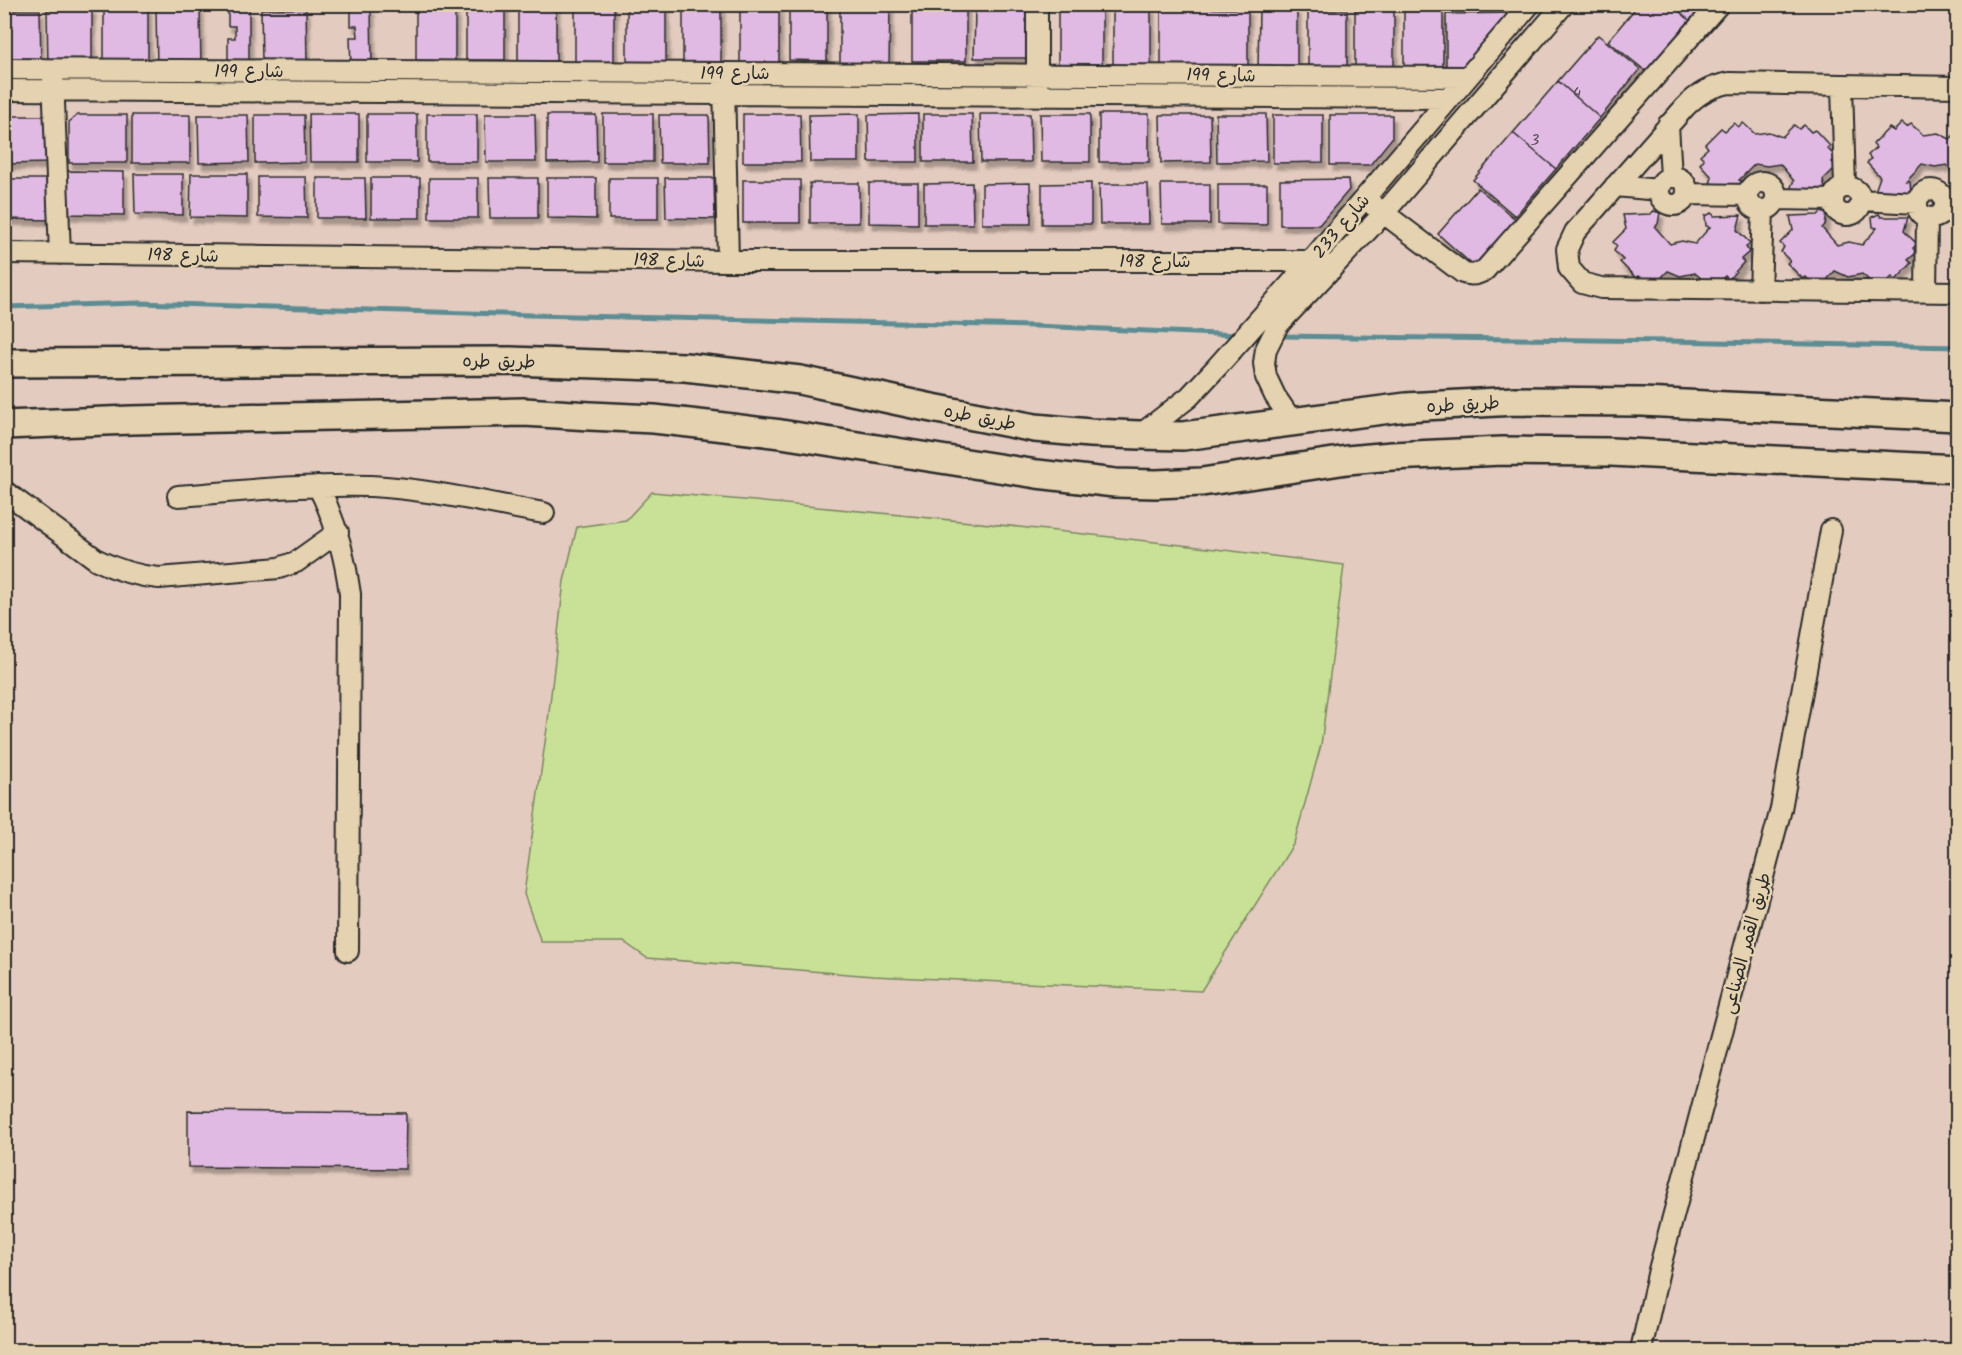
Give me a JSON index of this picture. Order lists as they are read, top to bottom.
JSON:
{
  "streets": {
    "main road": ["طريق طره"],
    "street": [
      "شارع 199",
      "شارع 233",
      "شارع 198",
      "طريق القمر الصناعى"
    ]
  },
  "crossings": [
    ["شارع 199", "شارع 233"],
    ["شارع 233", "شارع 198"],
    ["شارع 233", "طريق طره"]
  ],
  "house_numbers": ["4", "3"]
}
